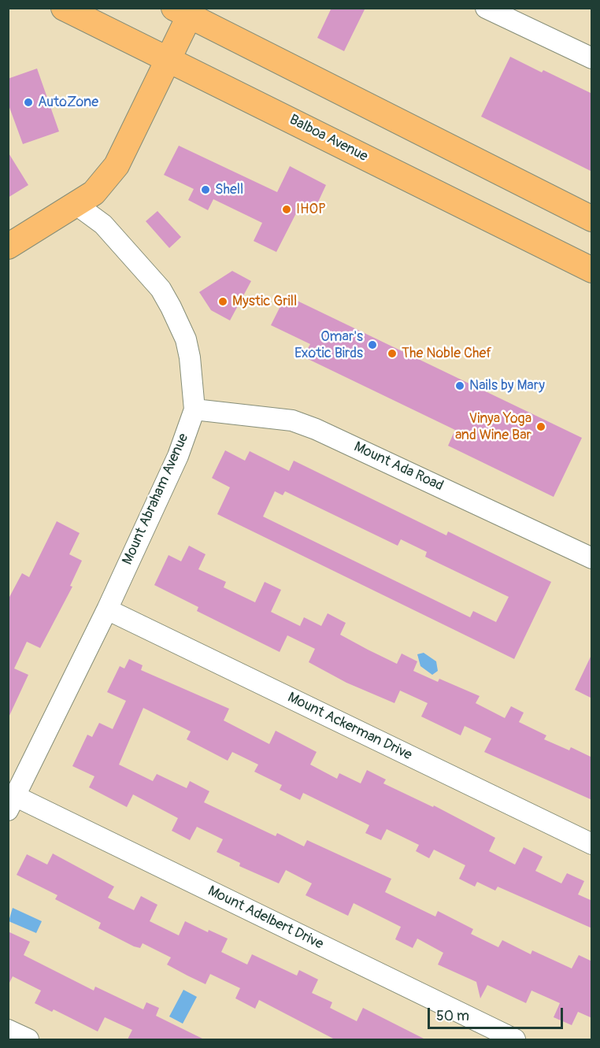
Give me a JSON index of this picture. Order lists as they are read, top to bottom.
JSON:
{
  "streets": {
    "main road": ["Balboa Avenue"],
    "street": [
      "Mount Ada Road",
      "Mount Abraham Avenue",
      "Mount Ackerman Drive",
      "Mount Adelbert Drive"
    ]
  },
  "crossings": [
    ["Mount Ada Road", "Mount Abraham Avenue"],
    ["Mount Abraham Avenue", "Mount Ackerman Drive"],
    ["Mount Abraham Avenue", "Mount Adelbert Drive"]
  ],
  "places": [
    "AutoZone",
    "Shell",
    "IHOP",
    "Mystic Grill",
    "Omar's Exotic Birds",
    "The Noble Chef",
    "Nails by Mary",
    "Vinya Yoga and Wine Bar"
  ],
  "scale_bar": "50 m"
}
